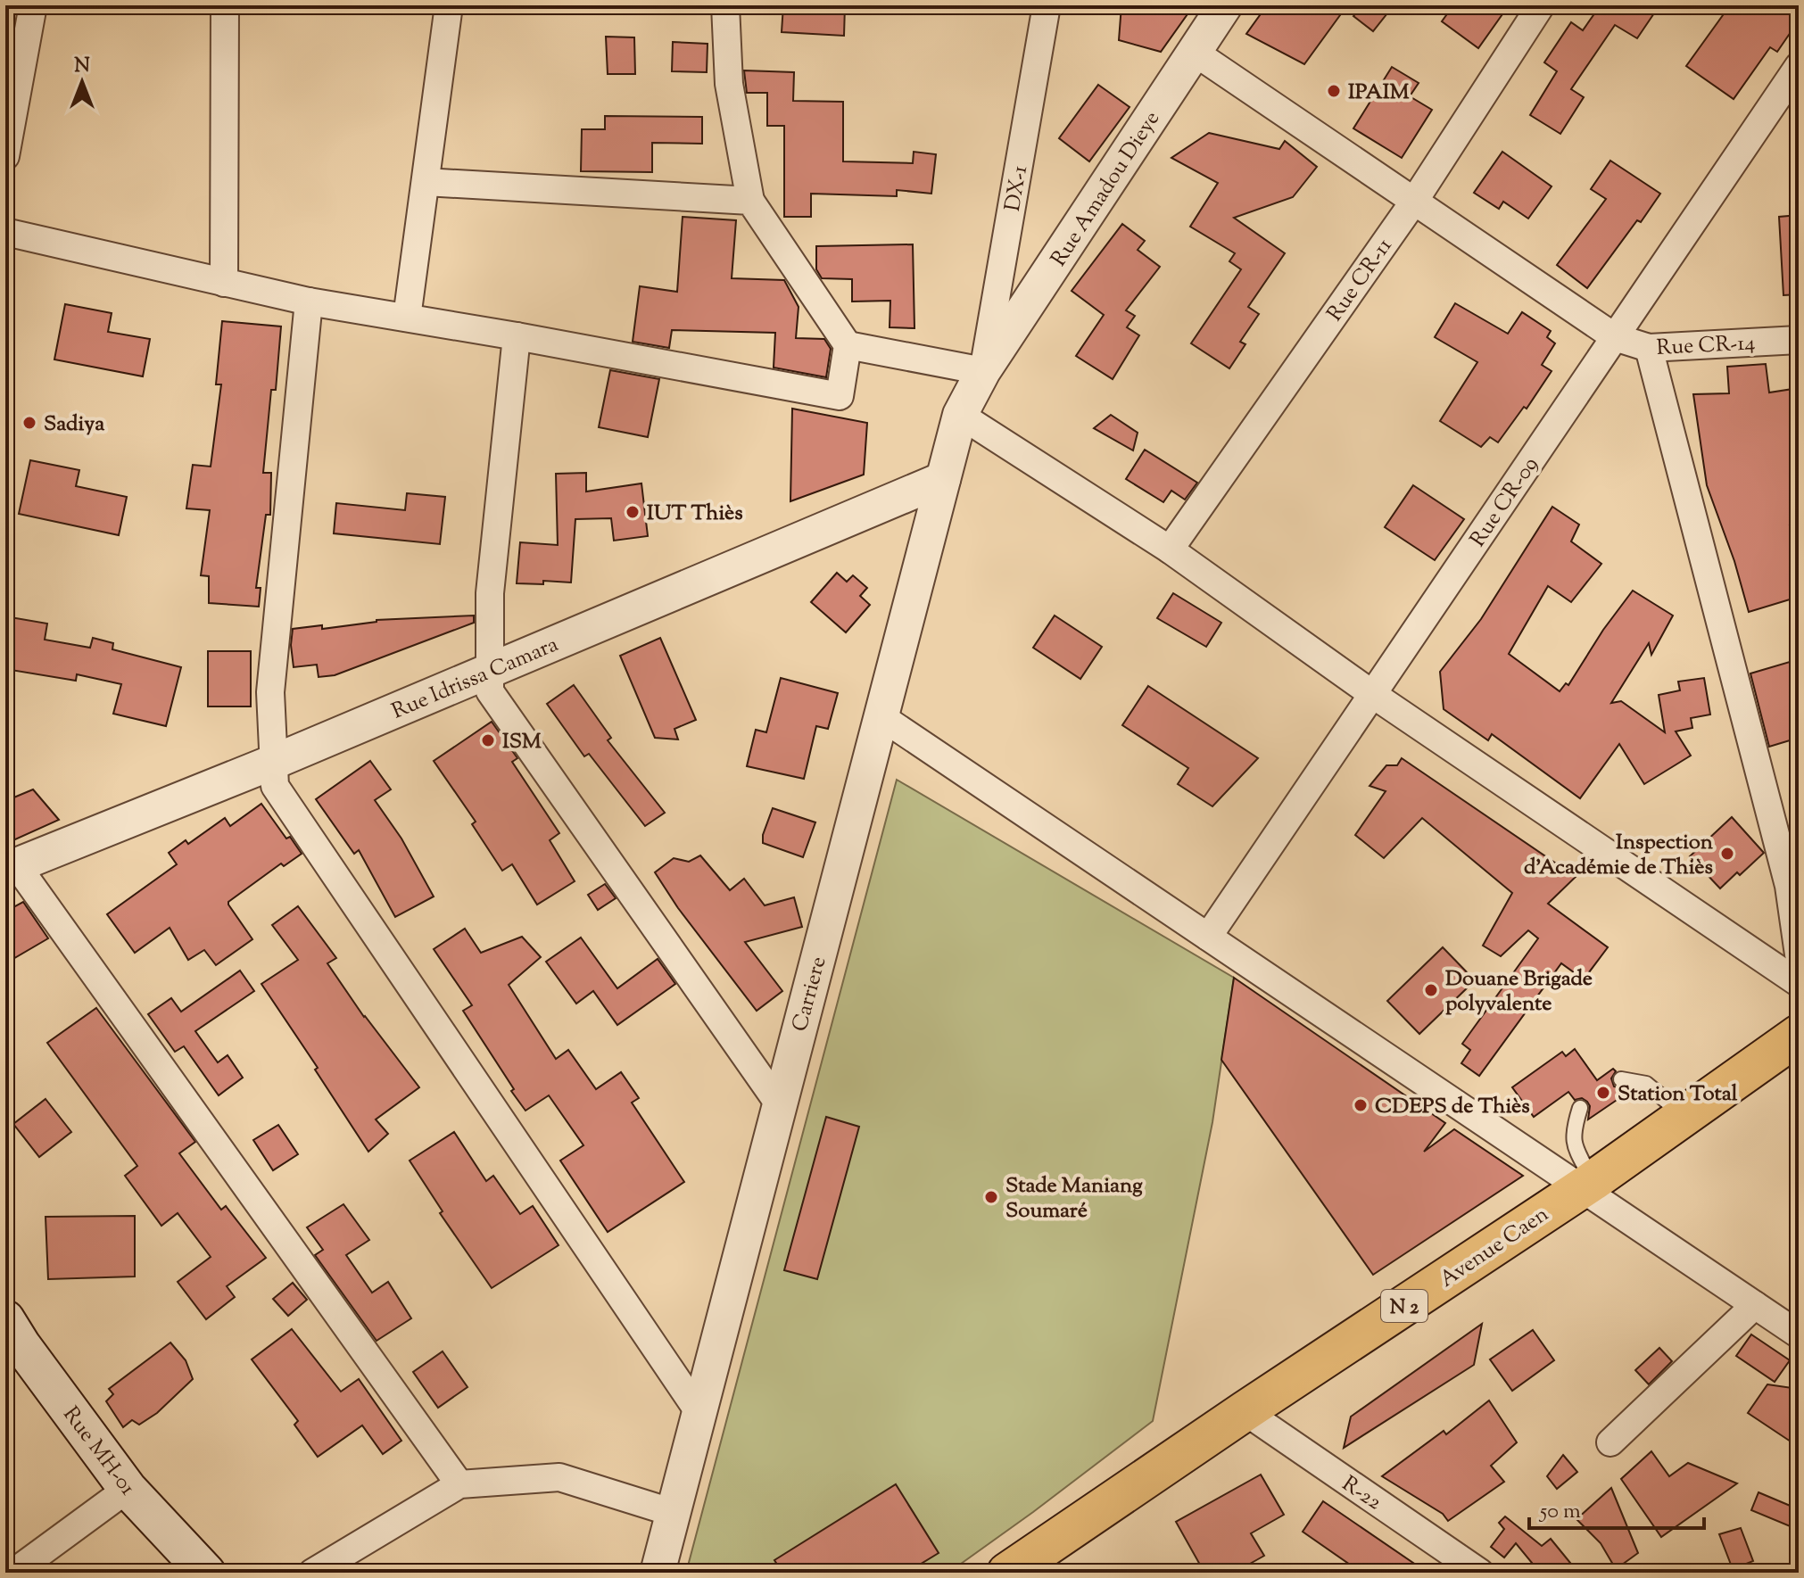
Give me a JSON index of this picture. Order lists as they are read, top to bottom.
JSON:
{
  "streets": {
    "highway": ["Avenue Caen", "N 2"],
    "main road": ["Rue MH-01"],
    "street": [
      "DX-1",
      "Rue Amadou Dieye",
      "Rue CR-11",
      "Rue CR-14",
      "Rue CR-09",
      "Rue Idrissa Camara",
      "Carriere",
      "R-22"
    ]
  },
  "crossings": [
    ["DX-1", "Rue Amadou Dieye"],
    ["Rue Amadou Dieye", "Rue CR-14"],
    ["Rue Amadou Dieye", "Carriere"],
    ["Rue CR-11", "Rue CR-14"],
    ["Rue CR-14", "Rue CR-09"],
    ["Rue Idrissa Camara", "Carriere"],
    ["Avenue Caen", "R-22"]
  ],
  "places": [
    "IPAIM",
    "Sadiya",
    "IUT Thiès",
    "ISM",
    "Inspection d'Académie de Thiès",
    "Douane Brigade polyvalente",
    "Station Total",
    "CDEPS de Thiès",
    "Stade Maniang Soumaré"
  ],
  "scale_bar": "50 m",
  "north": "top"
}
